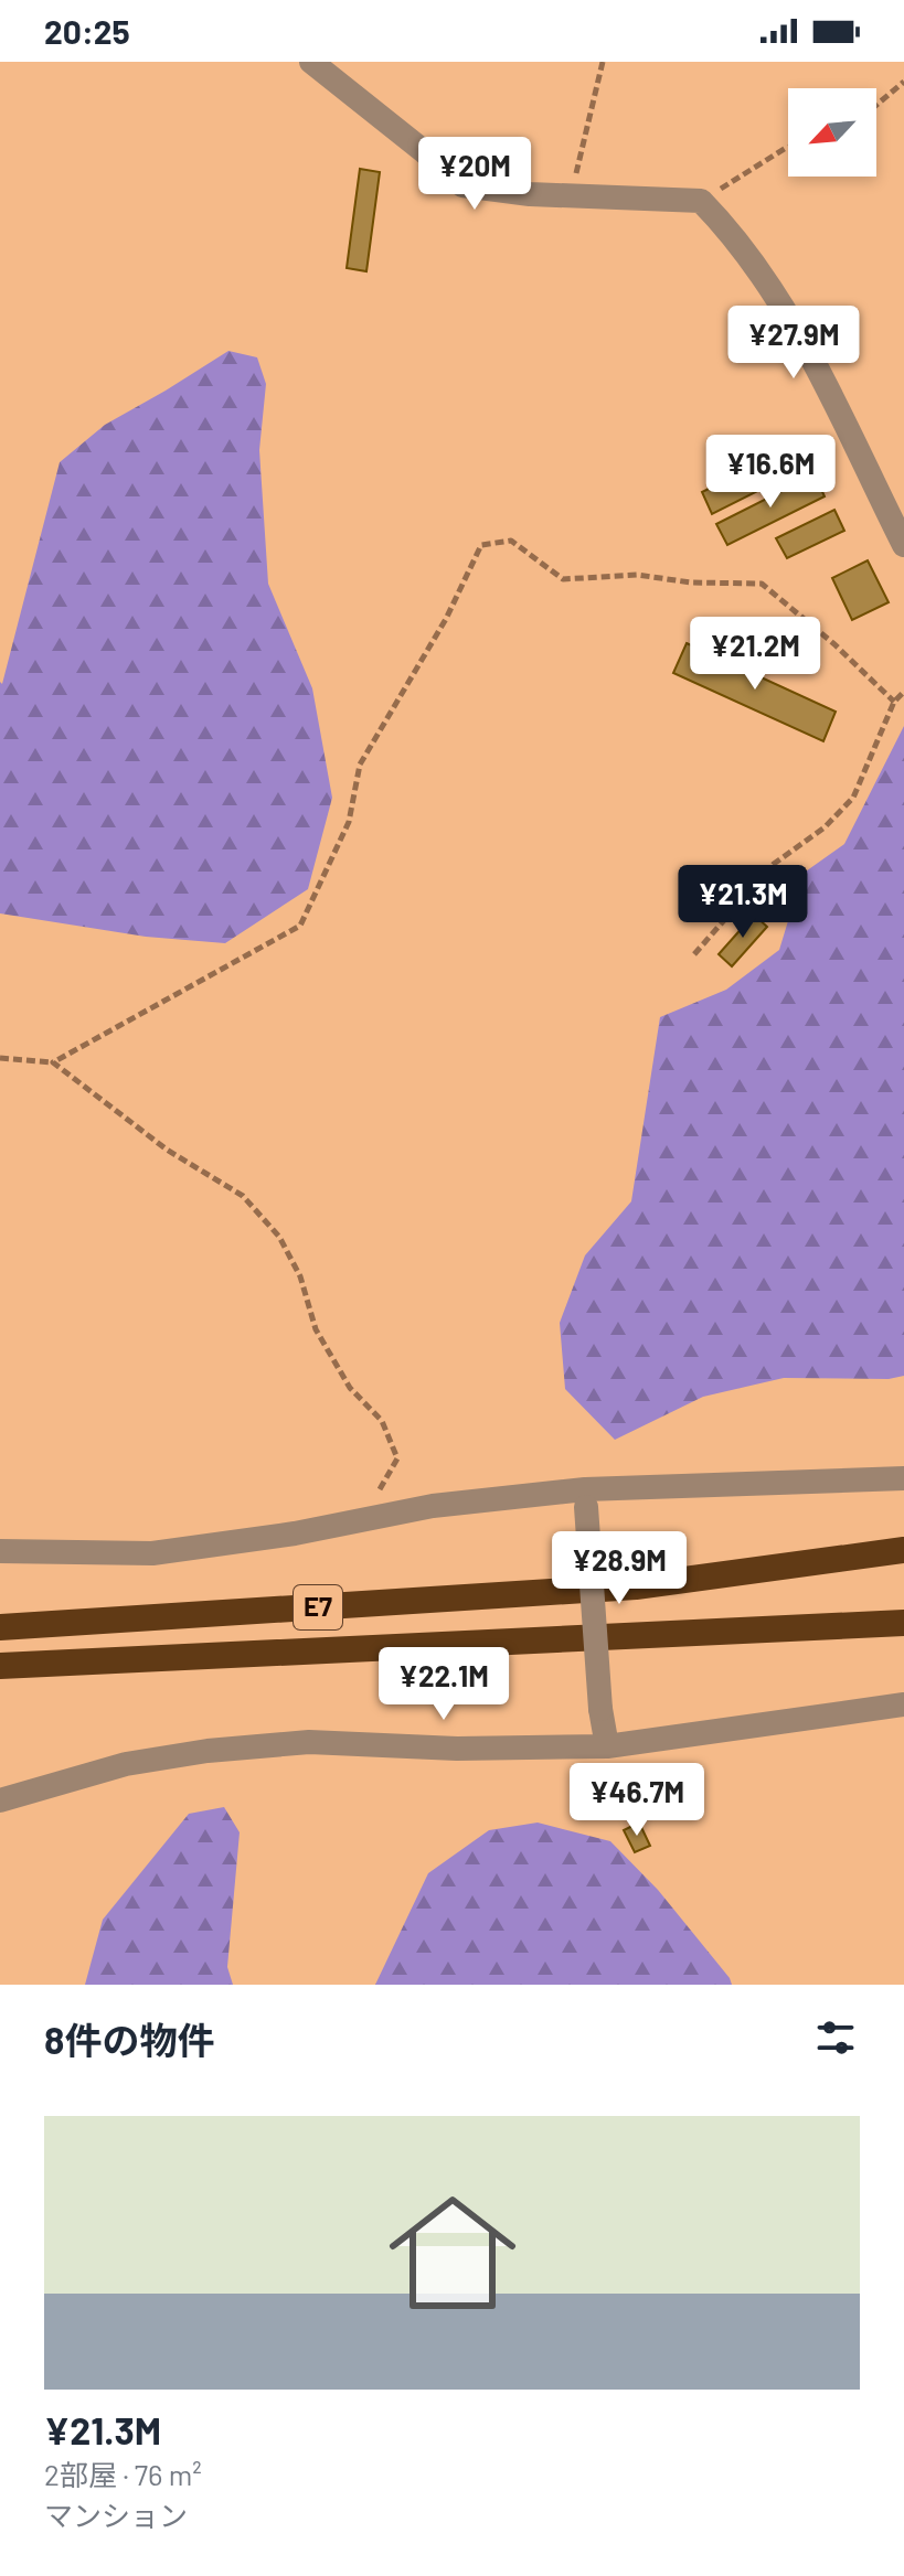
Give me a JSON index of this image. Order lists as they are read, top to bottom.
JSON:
{
  "streets": {
    "highway": ["E7"]
  },
  "north": "bottom left",
  "page": {
    "status": "20:25",
    "price": [
      "¥20M",
      "¥27.9M",
      "¥16.6M",
      "¥21.2M",
      "¥21.3M",
      "¥28.9M",
      "¥22.1M",
      "¥46.7M"
    ],
    "heading": "8件の物件",
    "list": [
      {
        "name": "¥21.3M",
        "note": "2部屋 · 76 m² · マンション"
      }
    ]
  }
}
